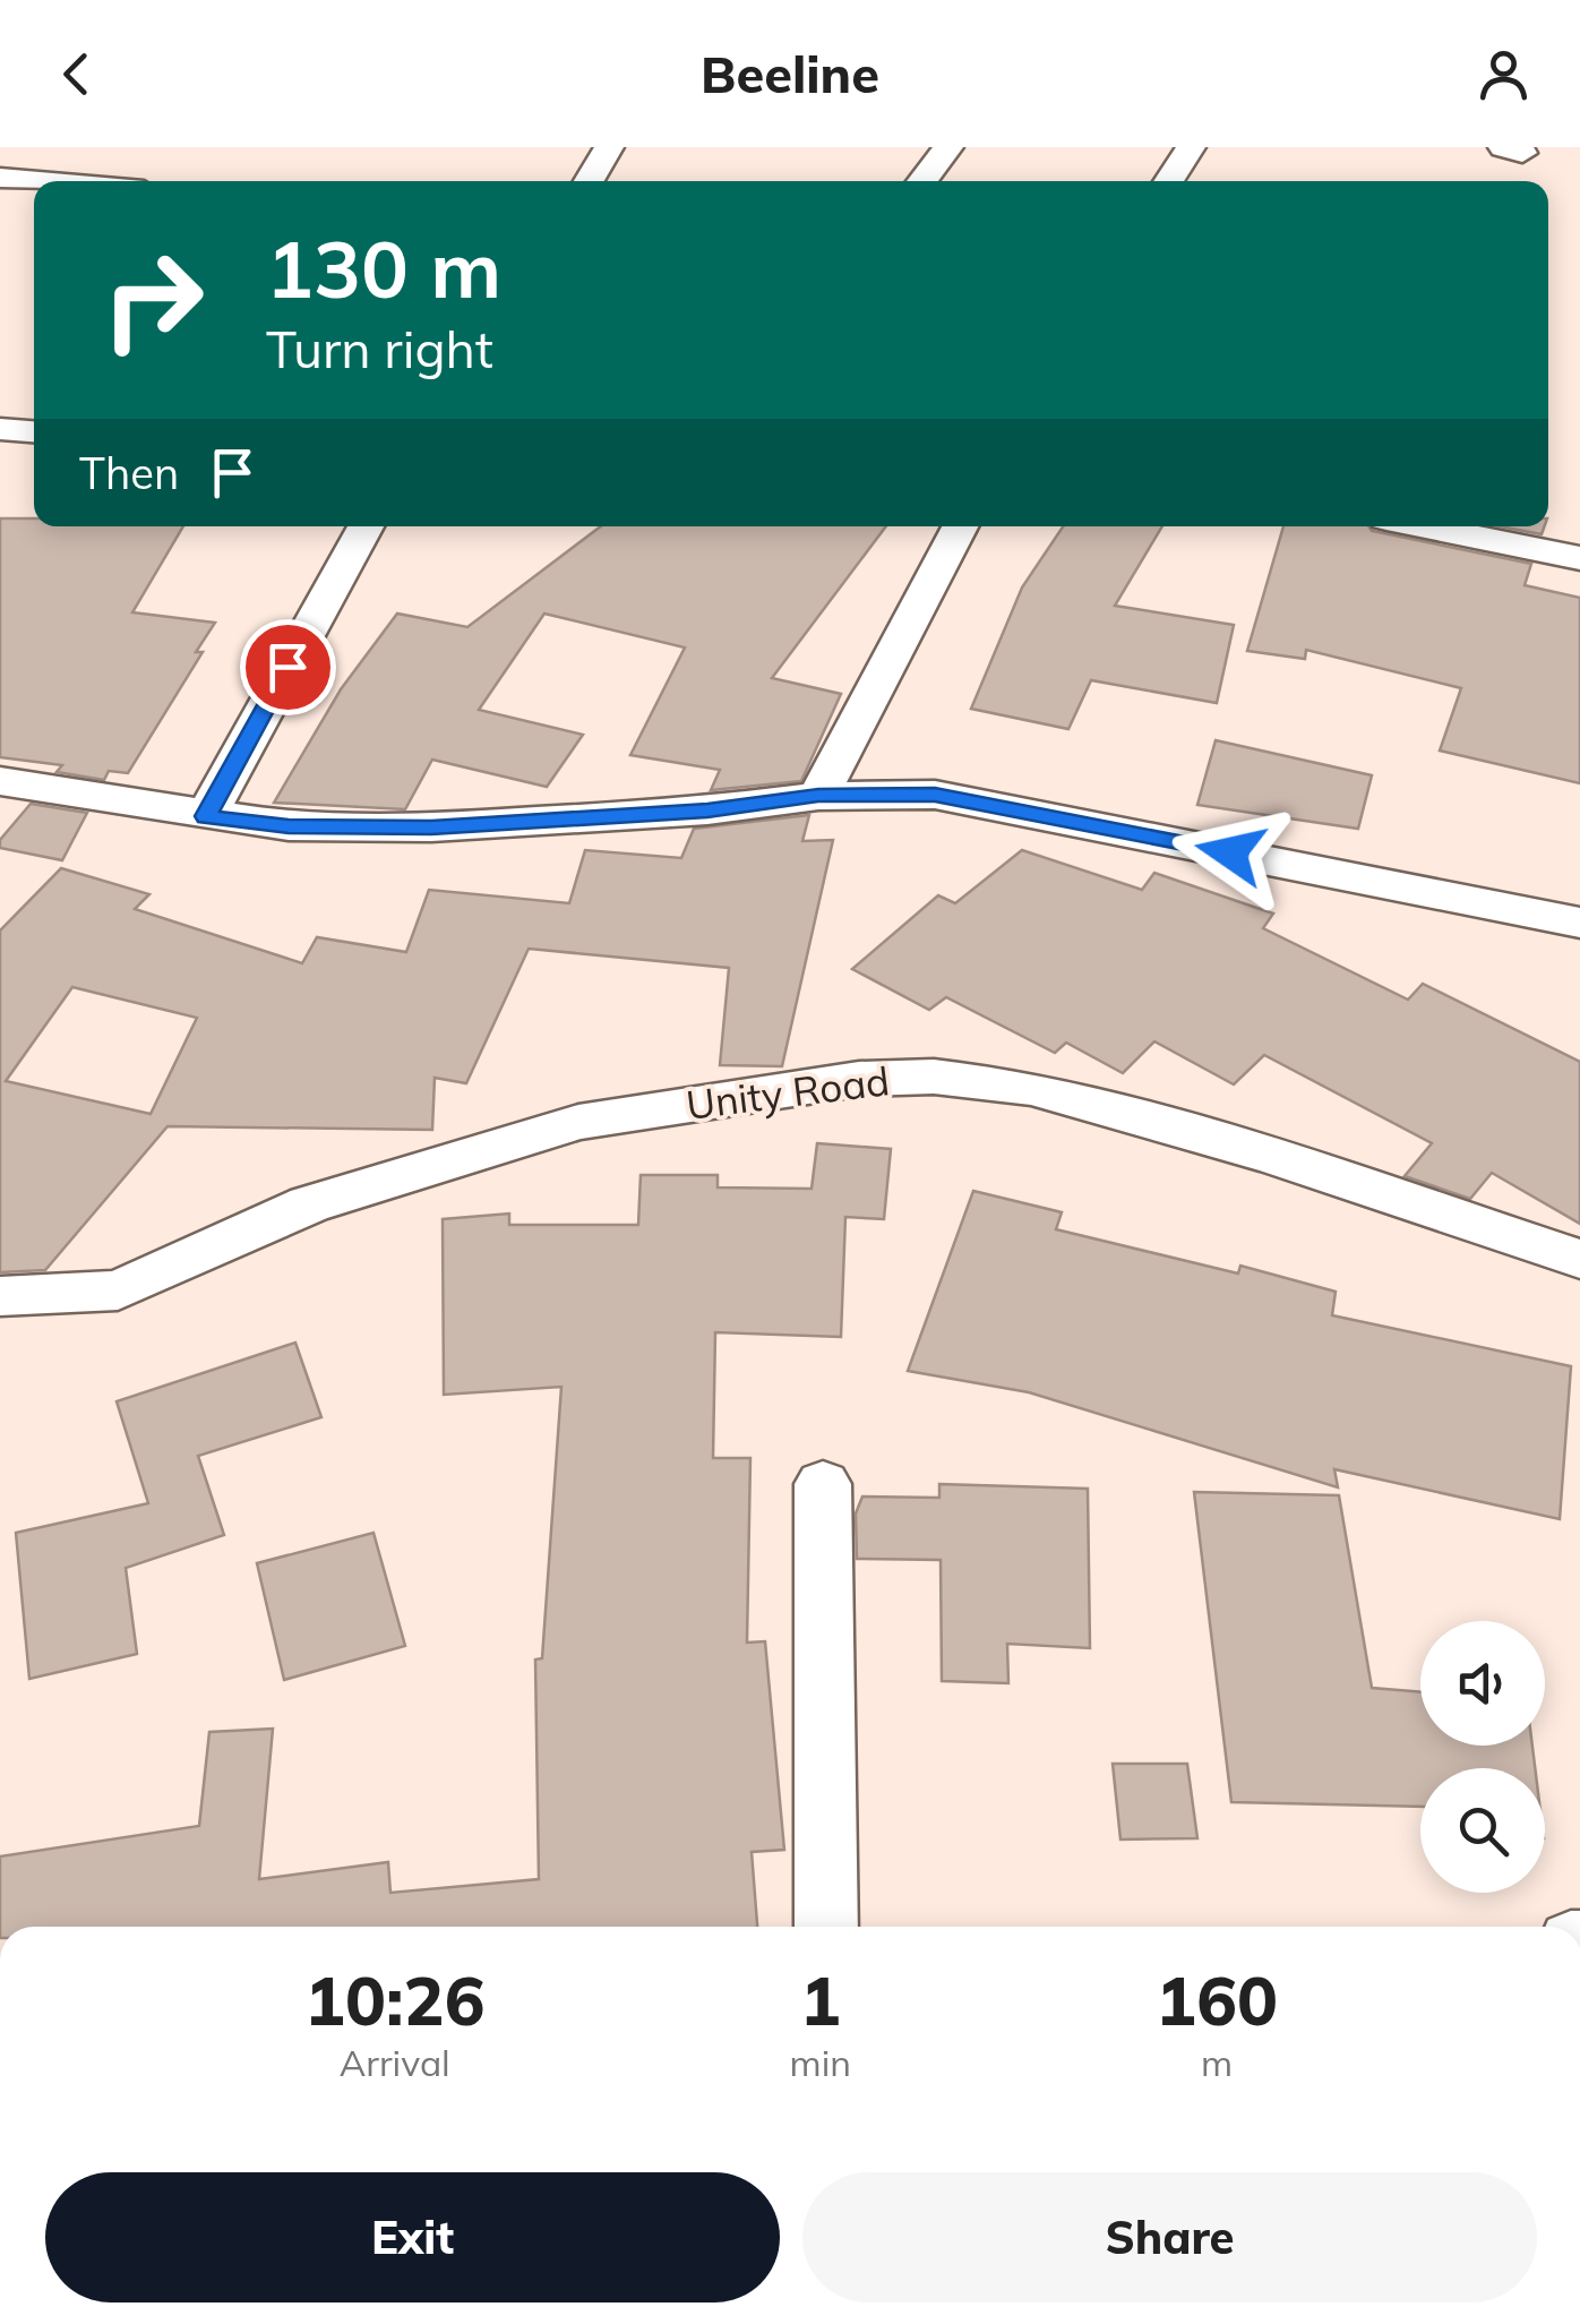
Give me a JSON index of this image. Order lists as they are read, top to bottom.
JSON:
{
  "streets": {
    "street": ["Unity Road"]
  },
  "page": {
    "header": "Beeline",
    "turn": ["130 m", "Turn right"],
    "then": "Then",
    "eta": [
      "10:26",
      "Arrival",
      "1",
      "min",
      "160",
      "m"
    ],
    "buttons": ["Exit", "Share"]
  }
}
